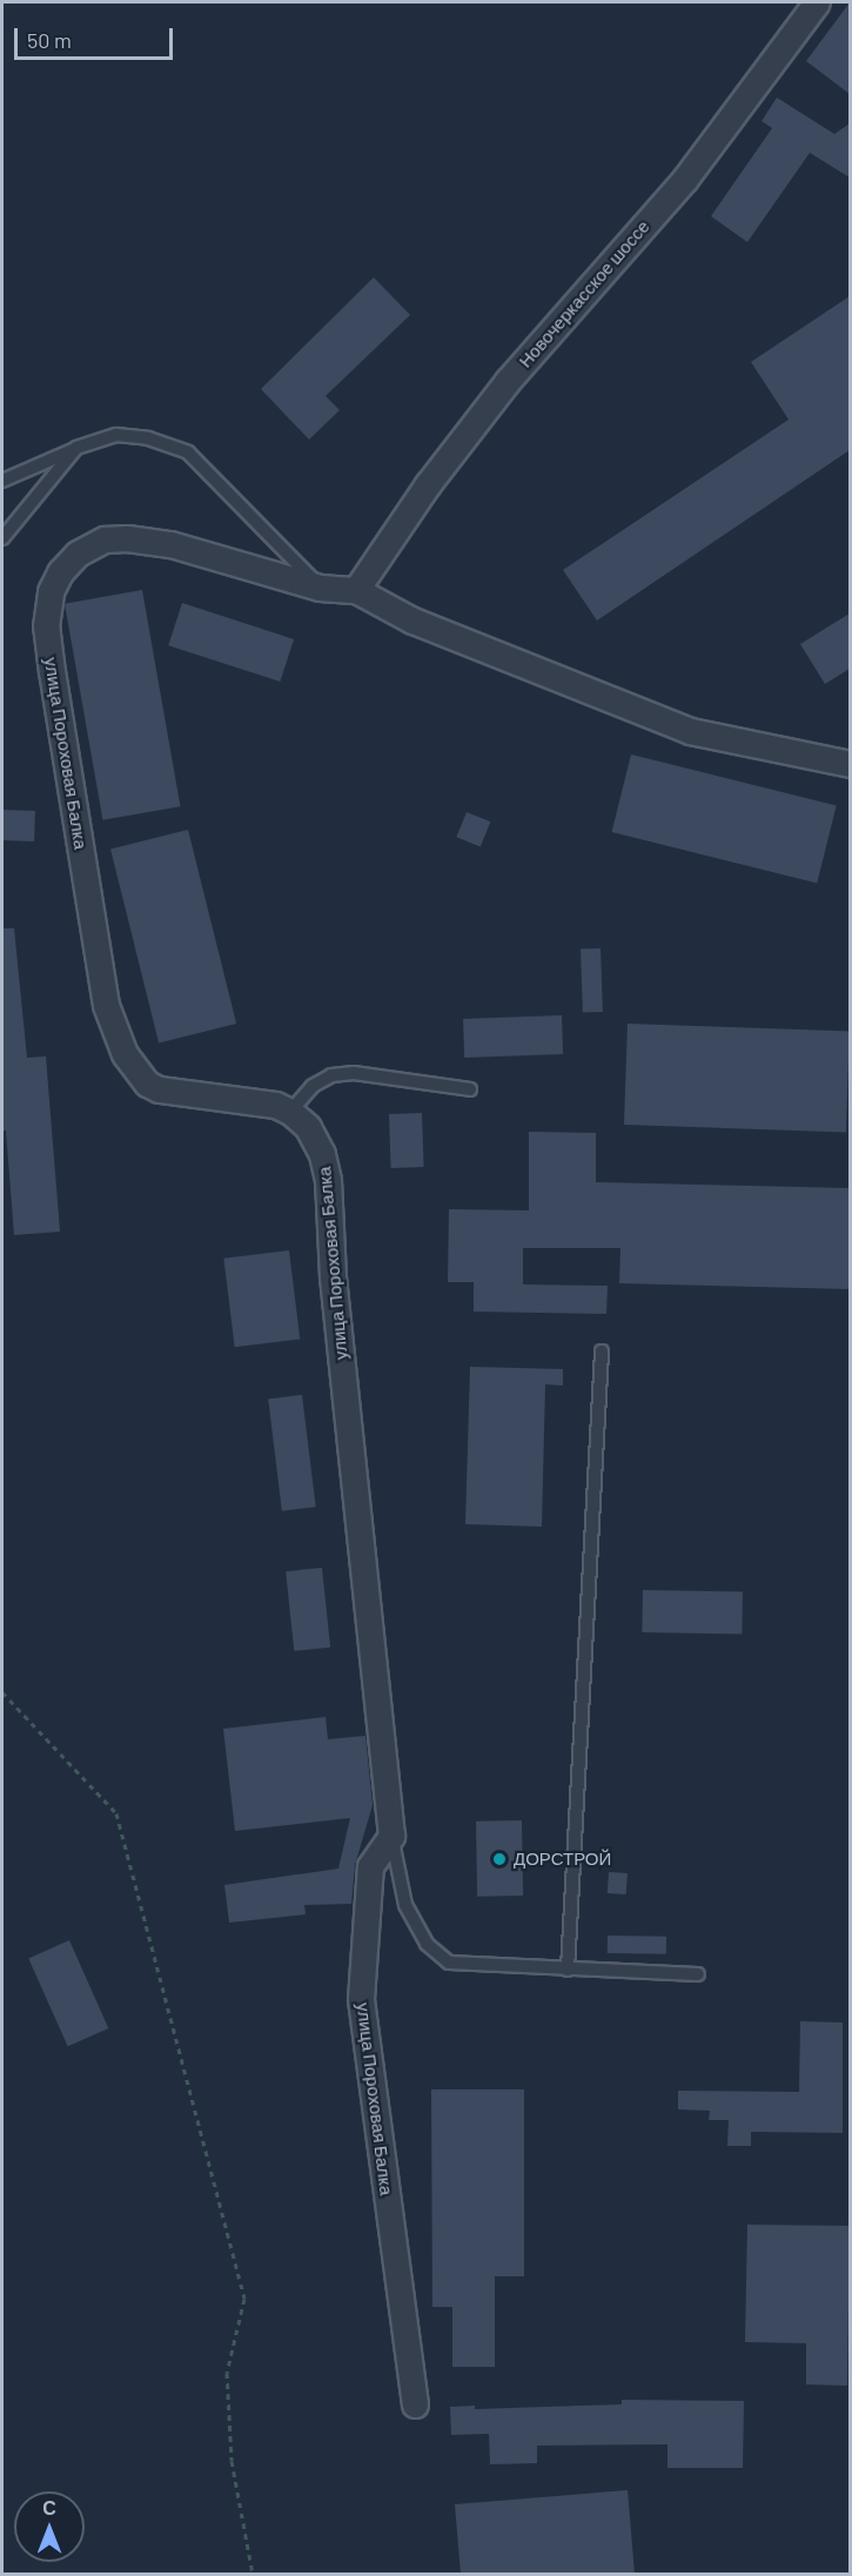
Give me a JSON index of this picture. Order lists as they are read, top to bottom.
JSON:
{
  "streets": {
    "street": ["Новочеркасское шоссе", "улица Пороховая Балка"]
  },
  "crossings": [
    ["Новочеркасское шоссе", "улица Пороховая Балка"]
  ],
  "places": ["ДОРСТРОЙ"],
  "scale_bar": "50 m",
  "north": "top"
}
